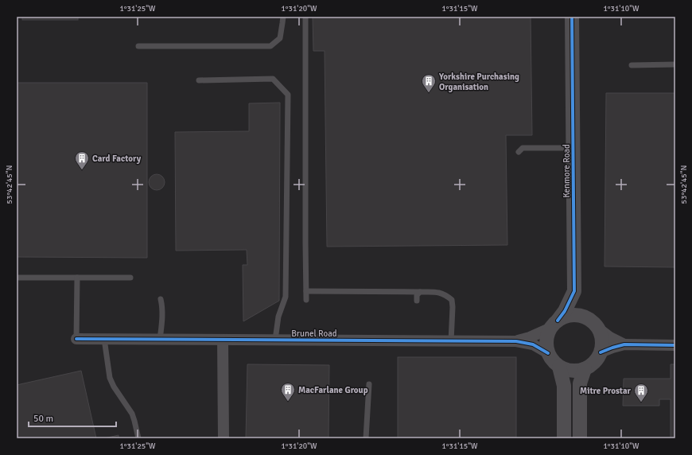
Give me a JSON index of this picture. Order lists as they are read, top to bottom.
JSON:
{
  "streets": {
    "street": ["Kenmore Road", "Brunel Road"]
  },
  "crossings": [
    ["Kenmore Road", "Brunel Road"]
  ],
  "places": {
    "building": [
      "Yorkshire Purchasing Organisation",
      "Card Factory",
      "MacFarlane Group",
      "Mitre Prostar"
    ]
  },
  "scale_bar": "50 m",
  "coordinates": [
    "1°31'25\"W",
    "1°31'20\"W",
    "1°31'15\"W",
    "1°31'10\"W",
    "53°42'45\"N"
  ]
}
